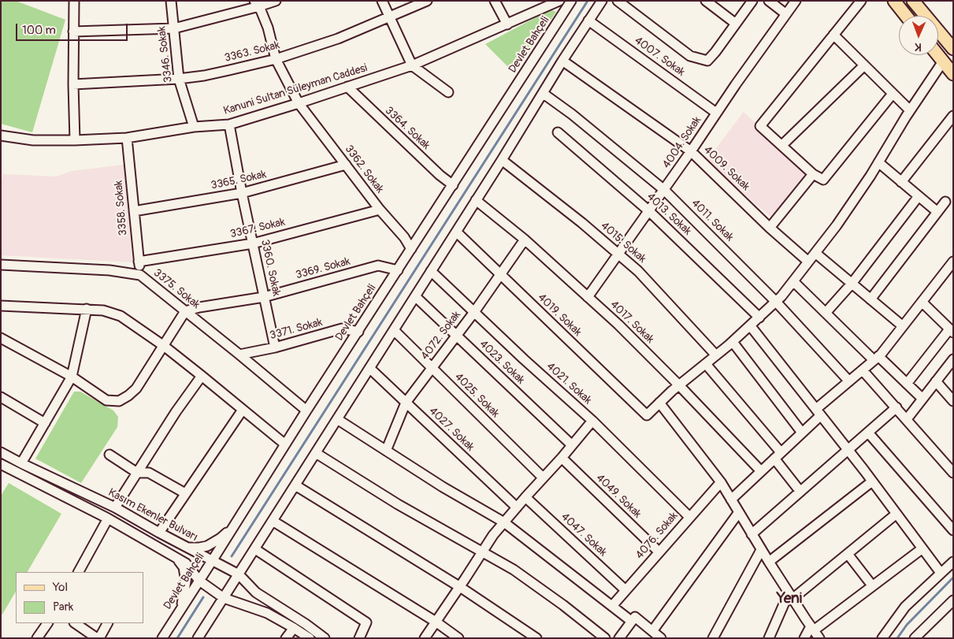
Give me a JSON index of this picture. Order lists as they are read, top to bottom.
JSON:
{
  "streets": {
    "street": [
      "Devlet Bahçeli",
      "3363. Sokak",
      "3346. Sokak",
      "4007. Sokak",
      "Kanuni Sultan Süleyman Caddesi",
      "3364. Sokak",
      "4004. Sokak",
      "4009. Sokak",
      "3362. Sokak",
      "3365. Sokak",
      "3358. Sokak",
      "4013. Sokak",
      "4011. Sokak",
      "3367. Sokak",
      "4015. Sokak",
      "3360. Sokak",
      "3369. Sokak",
      "3375. Sokak",
      "4019. Sokak",
      "4017. Sokak",
      "3371. Sokak",
      "4072. Sokak",
      "4023. Sokak",
      "4021. Sokak",
      "4025. Sokak",
      "4027. Sokak",
      "4049. Sokak",
      "Kasım Ekenler Bulvarı",
      "4047. Sokak",
      "4076. Sokak"
    ]
  },
  "crossings": [
    ["Devlet Bahçeli", "Kanuni Sultan Süleyman Caddesi"],
    ["Devlet Bahçeli", "3364. Sokak"],
    ["Devlet Bahçeli", "3362. Sokak"],
    ["Devlet Bahçeli", "3369. Sokak"],
    ["Devlet Bahçeli", "3375. Sokak"],
    ["Devlet Bahçeli", "3371. Sokak"],
    ["Devlet Bahçeli", "Kasım Ekenler Bulvarı"],
    ["3363. Sokak", "3346. Sokak"],
    ["3363. Sokak", "3362. Sokak"],
    ["3346. Sokak", "Kanuni Sultan Süleyman Caddesi"],
    ["4007. Sokak", "4004. Sokak"],
    ["Kanuni Sultan Süleyman Caddesi", "3364. Sokak"],
    ["Kanuni Sultan Süleyman Caddesi", "3362. Sokak"],
    ["Kanuni Sultan Süleyman Caddesi", "3358. Sokak"],
    ["Kanuni Sultan Süleyman Caddesi", "3360. Sokak"],
    ["4004. Sokak", "4009. Sokak"],
    ["4004. Sokak", "4013. Sokak"],
    ["4004. Sokak", "4011. Sokak"],
    ["4004. Sokak", "4015. Sokak"],
    ["4004. Sokak", "4017. Sokak"],
    ["3362. Sokak", "3365. Sokak"],
    ["3362. Sokak", "3367. Sokak"],
    ["3365. Sokak", "3358. Sokak"],
    ["3365. Sokak", "3360. Sokak"],
    ["3358. Sokak", "3367. Sokak"],
    ["3358. Sokak", "3375. Sokak"],
    ["3367. Sokak", "3360. Sokak"],
    ["3360. Sokak", "3369. Sokak"],
    ["3360. Sokak", "3371. Sokak"],
    ["3369. Sokak", "3375. Sokak"],
    ["3375. Sokak", "3371. Sokak"],
    ["4019. Sokak", "4072. Sokak"],
    ["4017. Sokak", "4072. Sokak"],
    ["4072. Sokak", "4023. Sokak"],
    ["4072. Sokak", "4021. Sokak"],
    ["4072. Sokak", "4025. Sokak"],
    ["4072. Sokak", "4027. Sokak"],
    ["4021. Sokak", "4076. Sokak"],
    ["4049. Sokak", "4076. Sokak"],
    ["4047. Sokak", "4076. Sokak"]
  ],
  "districts": ["Yeni"],
  "legend": ["Yol", "Park"],
  "scale_bar": "100 m",
  "north": "bottom"
}
